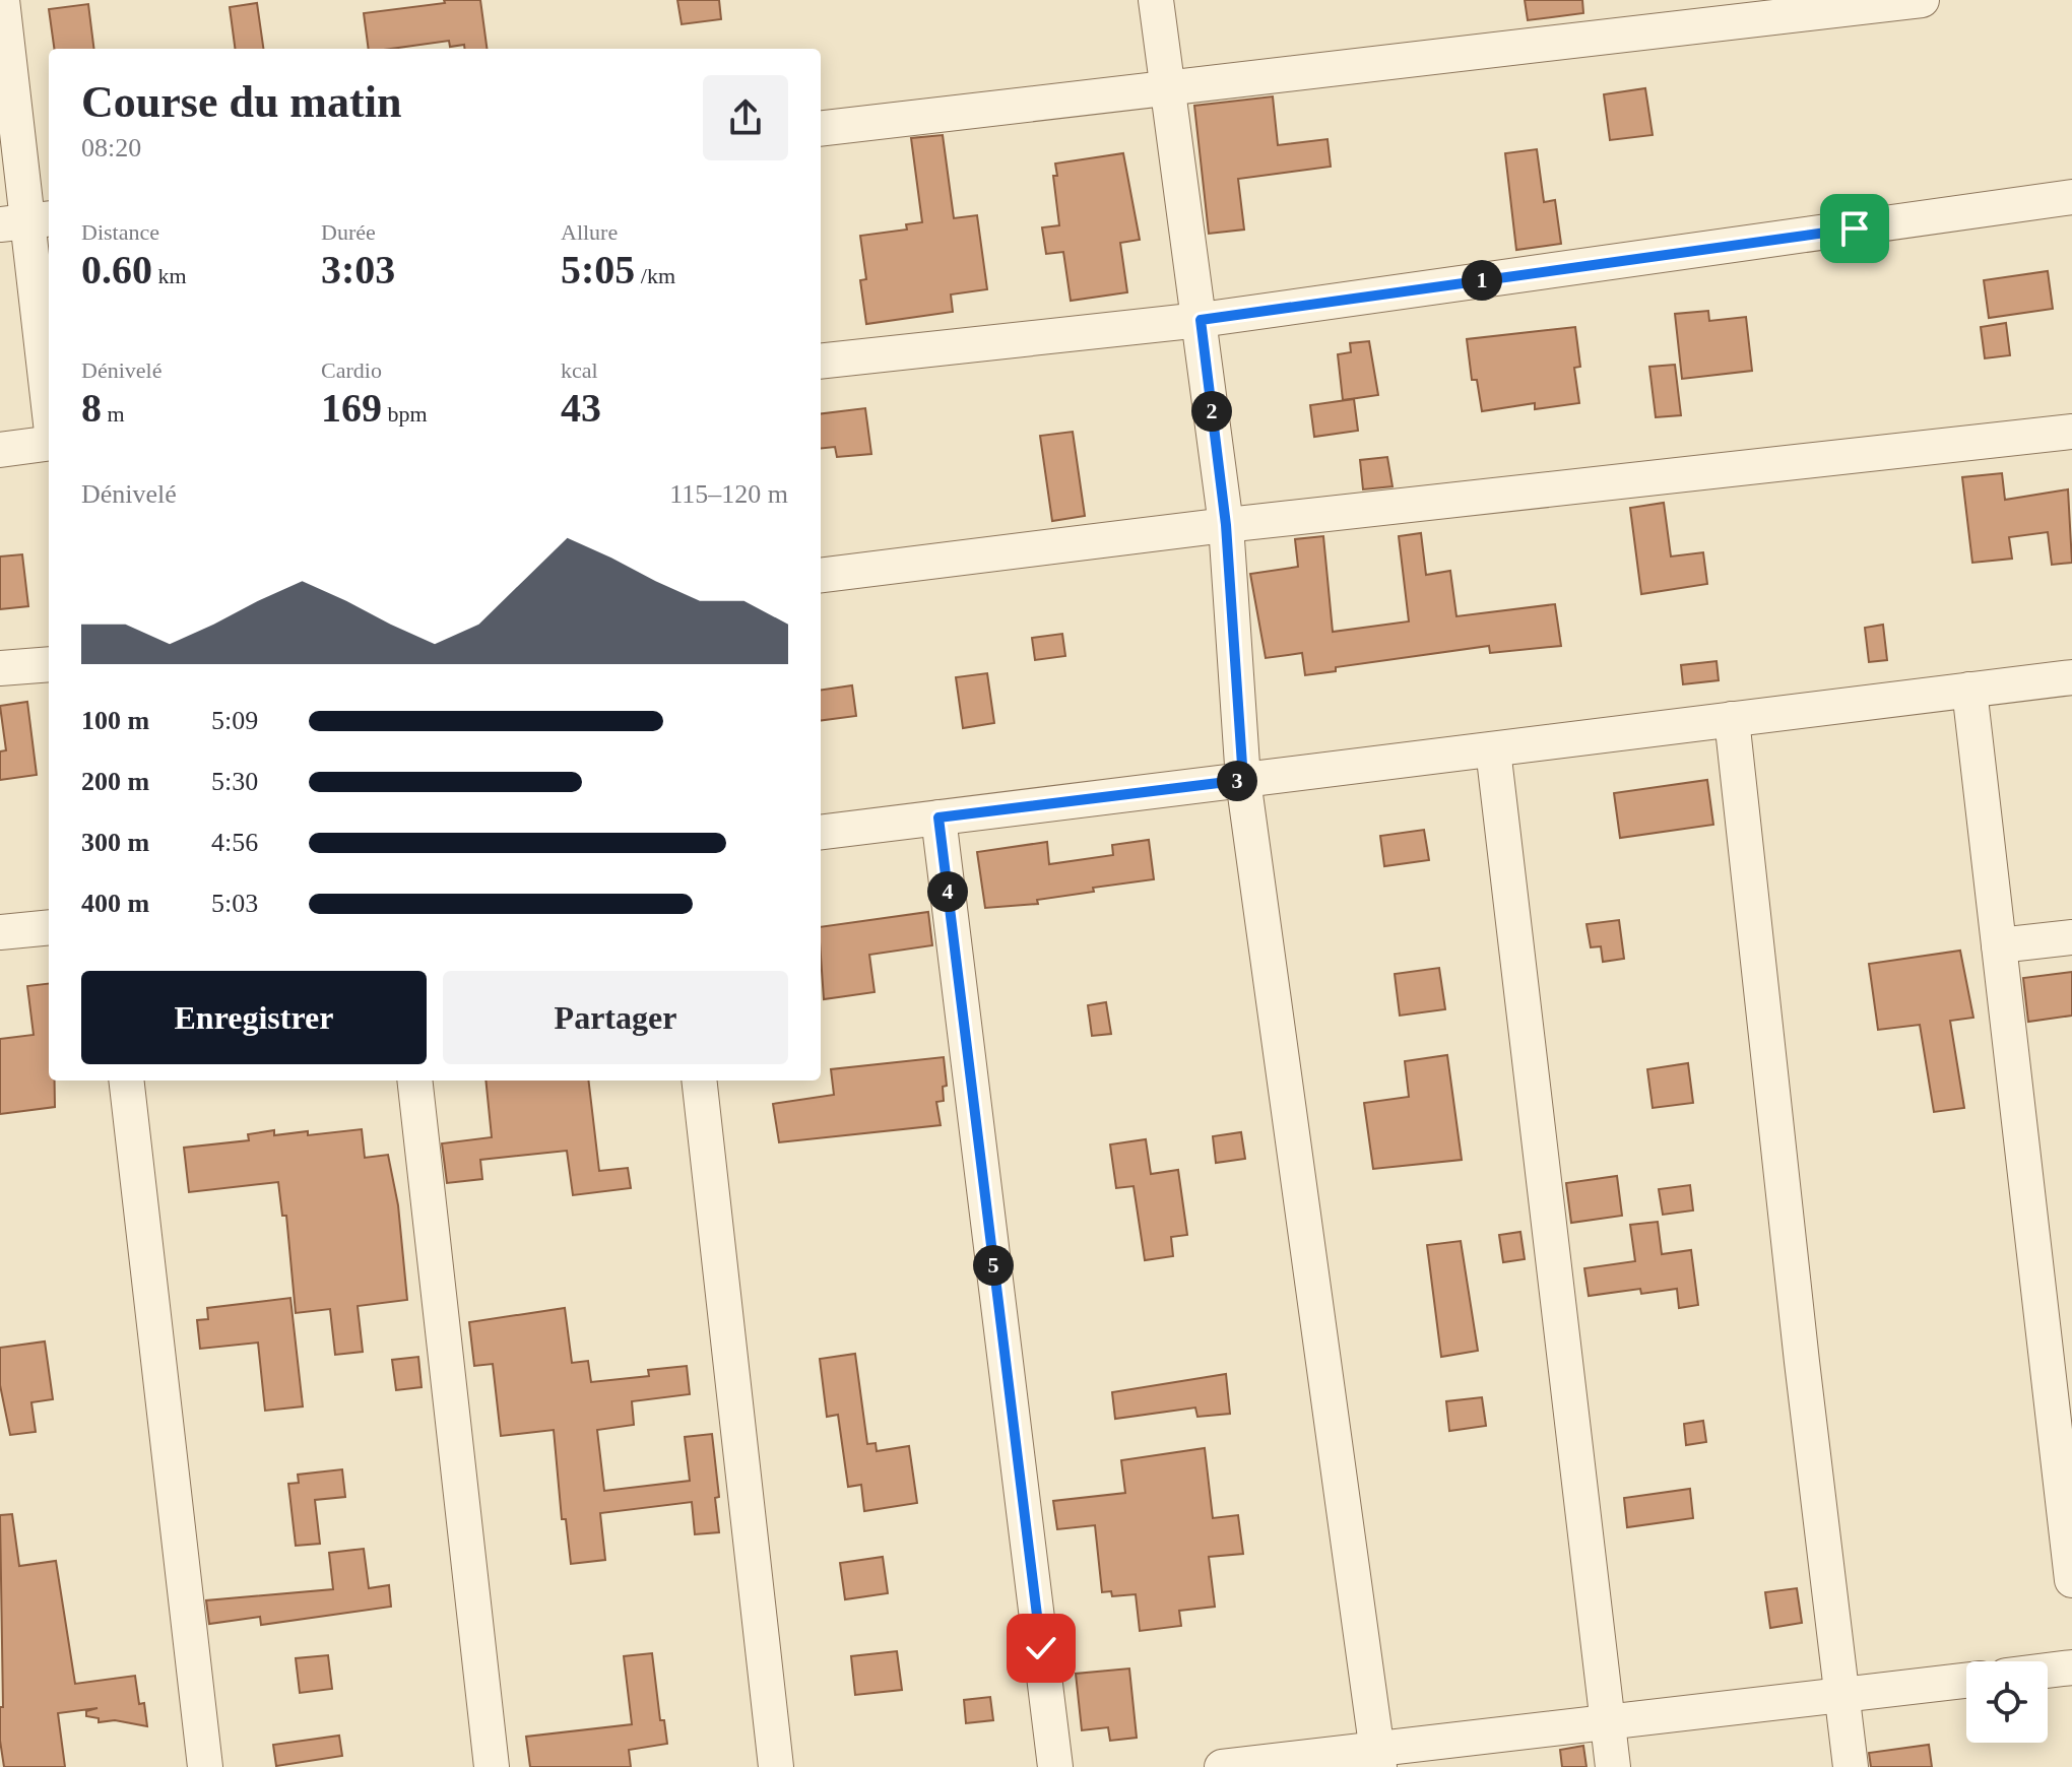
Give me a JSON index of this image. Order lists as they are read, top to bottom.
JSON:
{
  "page": {
    "heading": ["Course du matin", "08:20"],
    "stats": [
      ["Distance", "0.60 km"],
      ["Durée", "3:03"],
      ["Allure", "5:05 /km"],
      ["Dénivelé", "8 m"],
      ["Cardio", "169 bpm"],
      ["kcal", "43"]
    ],
    "pins": [
      "1",
      "2",
      "3",
      "4",
      "5"
    ],
    "chart": ["Dénivelé", "115–120 m"],
    "list": [
      {
        "name": "100 m",
        "note": "5:09"
      },
      {
        "name": "200 m",
        "note": "5:30"
      },
      {
        "name": "300 m",
        "note": "4:56"
      },
      {
        "name": "400 m",
        "note": "5:03"
      }
    ],
    "buttons": ["Enregistrer", "Partager"]
  }
}
